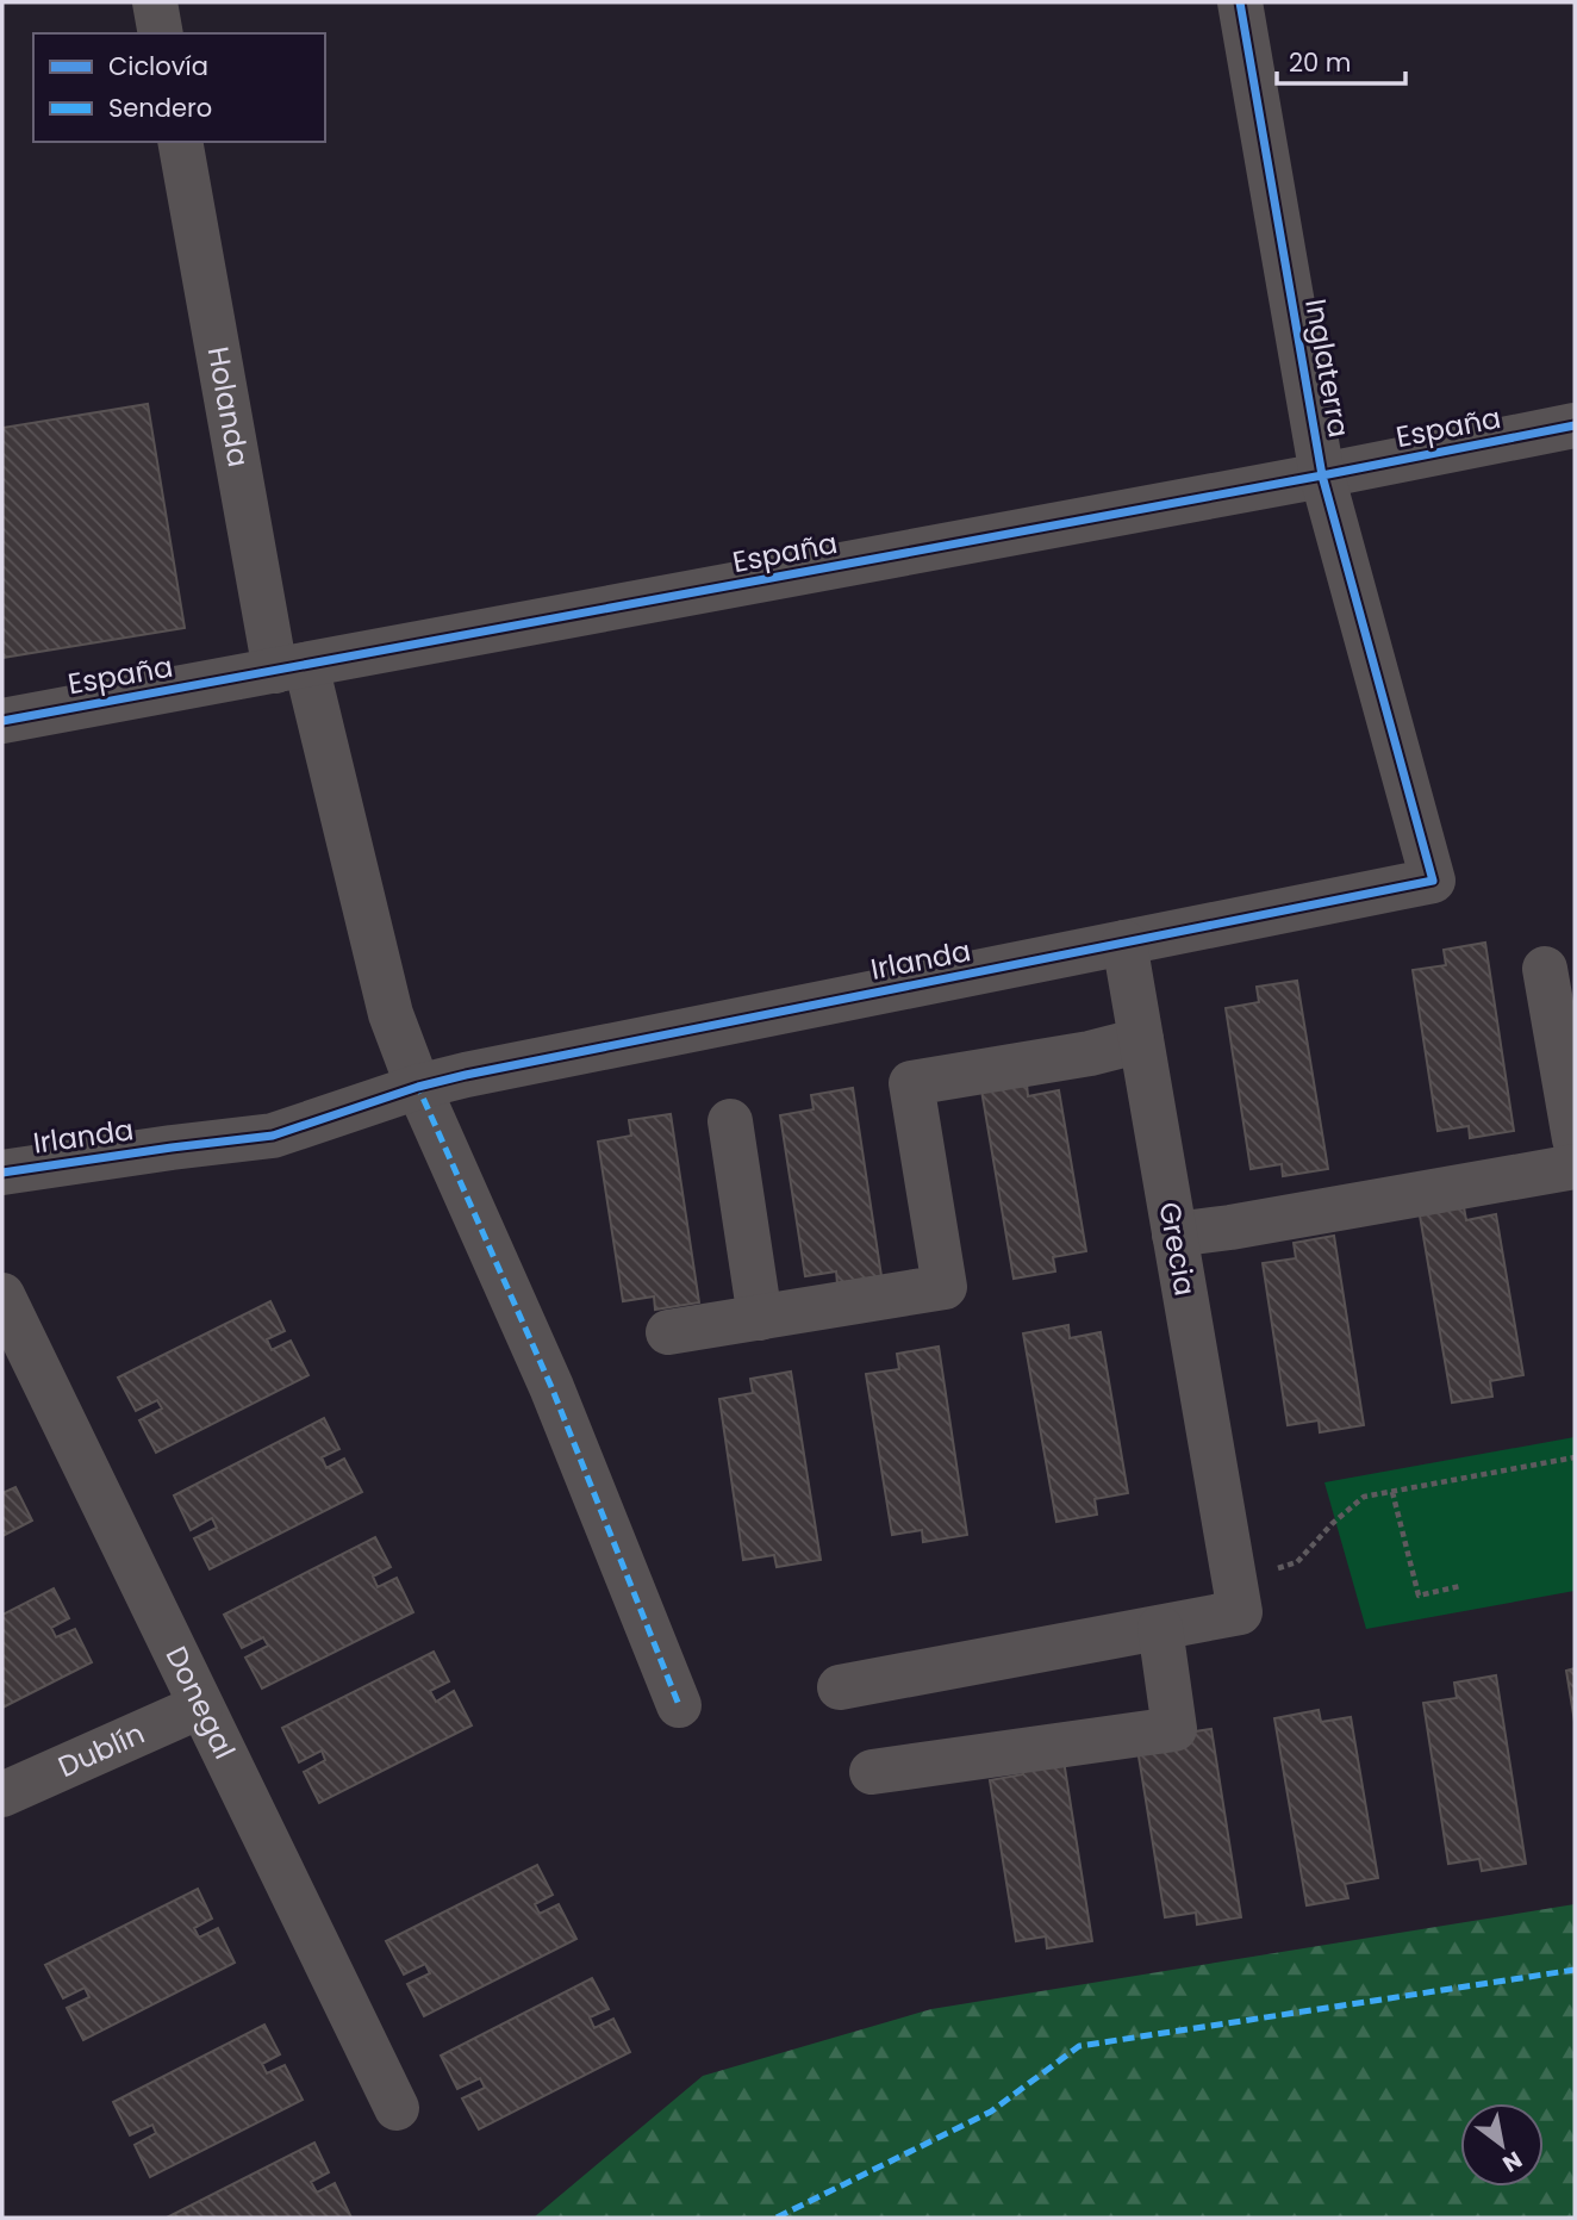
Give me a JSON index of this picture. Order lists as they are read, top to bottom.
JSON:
{
  "streets": {
    "street": [
      "Inglaterra",
      "Holanda",
      "España",
      "Irlanda",
      "Grecia",
      "Donegal",
      "Dublín"
    ]
  },
  "crossings": [
    ["Inglaterra", "España"],
    ["Inglaterra", "Irlanda"],
    ["Holanda", "España"],
    ["Holanda", "Irlanda"],
    ["Irlanda", "Grecia"],
    ["Donegal", "Dublín"]
  ],
  "legend": ["Ciclovía", "Sendero"],
  "scale_bar": "20 m",
  "north": "bottom right"
}
